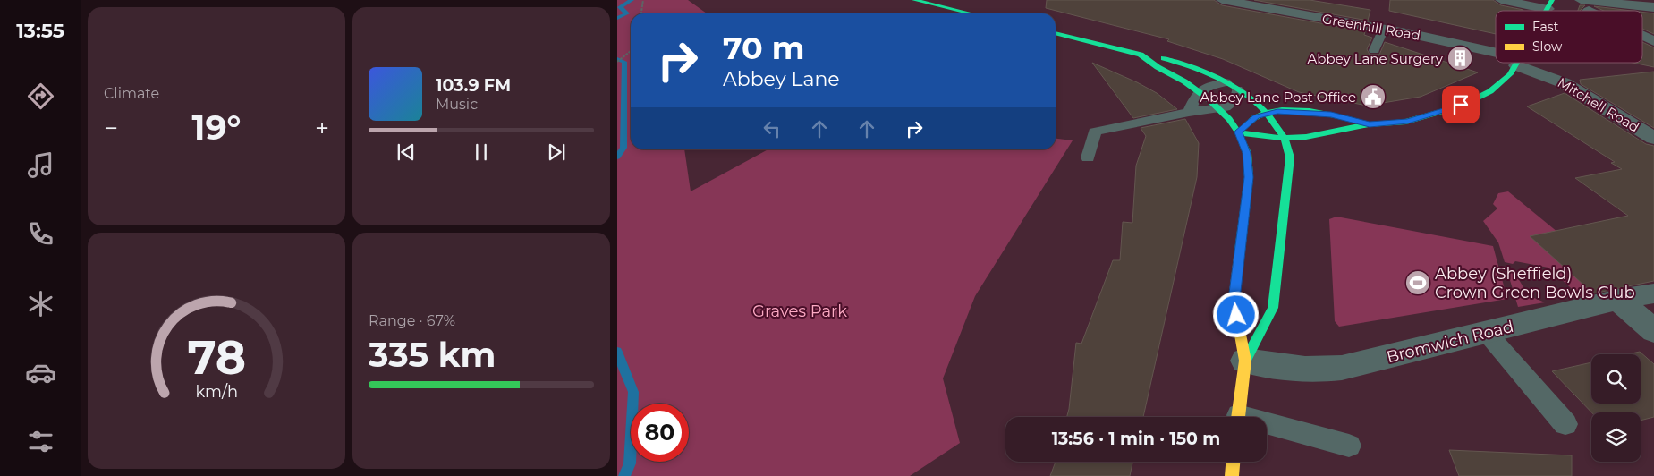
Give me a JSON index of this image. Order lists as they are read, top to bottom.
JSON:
{
  "streets": {
    "street": ["Greenhill Road", "Mitchell Road", "Bromwich Road"]
  },
  "parks": ["Graves Park"],
  "places": {
    "building": ["Abbey Lane Surgery"],
    "public building": ["Abbey Lane Post Office"],
    "sports": ["Abbey (Sheffield) Crown Green Bowls Club"]
  },
  "legend": ["Fast", "Slow"],
  "page": {
    "tabs": "13:55",
    "tile": [
      "Climate",
      ["Range · 67%", "335 km"]
    ],
    "turn": ["70 m", "Abbey Lane"],
    "song": ["103.9 FM", "Music"],
    "heat": ["−", "19°", "+"],
    "limit": "80",
    "trip": "13:56 · 1 min · 150 m",
    "gauge": ["78", "km/h"]
  }
}
